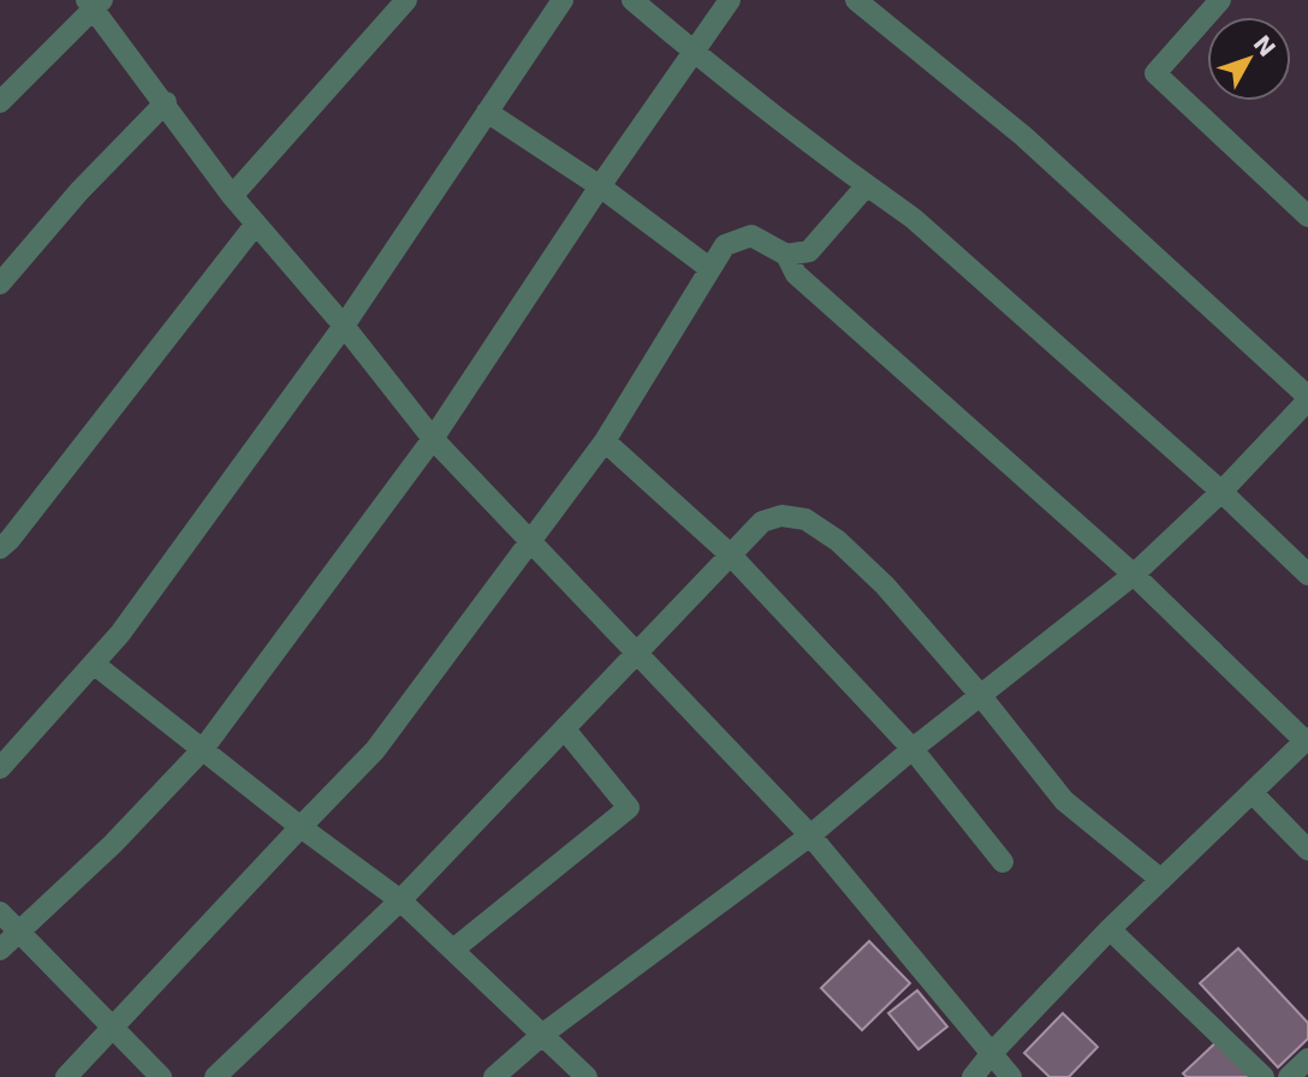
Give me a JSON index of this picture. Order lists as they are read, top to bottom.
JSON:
{
  "north": "top right"
}
